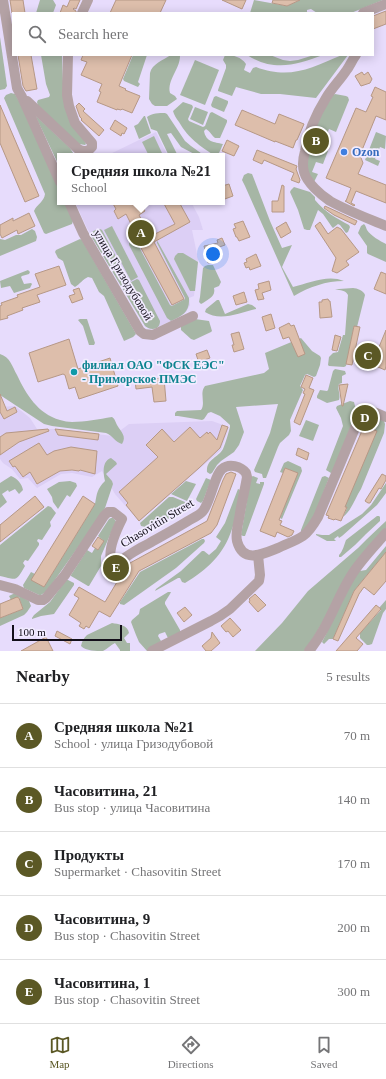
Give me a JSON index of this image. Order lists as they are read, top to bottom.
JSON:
{
  "streets": {
    "street": ["улица Гризодубовой", "Chasovitin Street"]
  },
  "places": ["Ozon", "филиал ОАО \"ФСК ЕЭС\" - Приморское ПМЭС"],
  "scale_bar": "100 m",
  "page": {
    "search": "Search here",
    "pins": [
      "B",
      "A",
      "C",
      "D",
      "E"
    ],
    "popup": ["Средняя школа №21", "School"],
    "scale": "100 m",
    "heading": ["Nearby", "5 results"],
    "list": [
      {
        "mark": "A",
        "name": "Средняя школа №21",
        "note": "School · улица Гризодубовой",
        "value": "70 m"
      },
      {
        "mark": "B",
        "name": "Часовитина, 21",
        "note": "Bus stop · улица Часовитина",
        "value": "140 m"
      },
      {
        "mark": "C",
        "name": "Продукты",
        "note": "Supermarket · Chasovitin Street",
        "value": "170 m"
      },
      {
        "mark": "D",
        "name": "Часовитина, 9",
        "note": "Bus stop · Chasovitin Street",
        "value": "200 m"
      },
      {
        "mark": "E",
        "name": "Часовитина, 1",
        "note": "Bus stop · Chasovitin Street",
        "value": "300 m"
      }
    ],
    "nav": ["Map", "Directions", "Saved"]
  }
}
